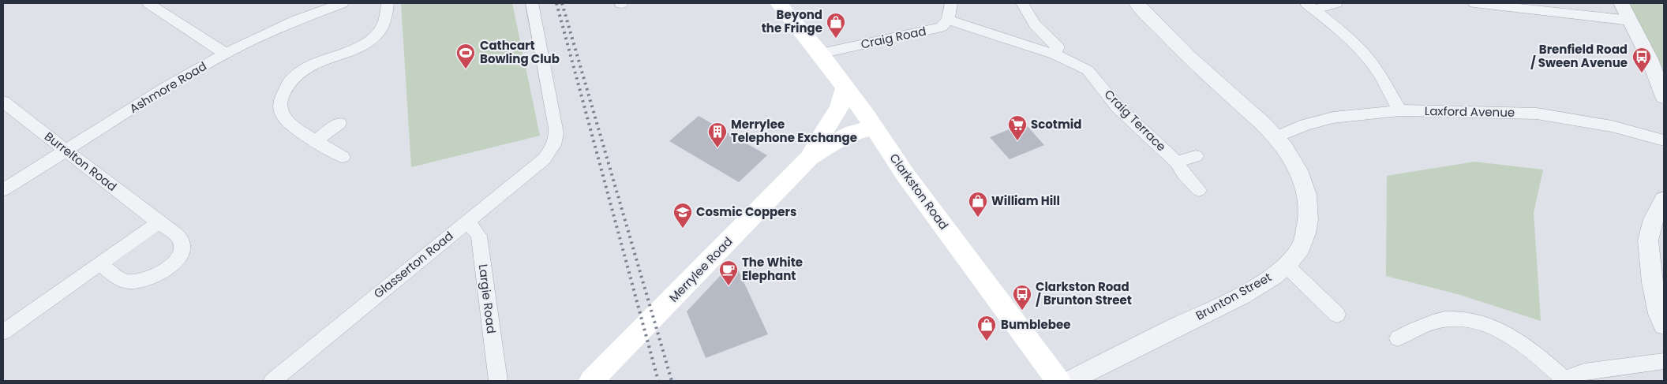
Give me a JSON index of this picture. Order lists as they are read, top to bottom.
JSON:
{
  "streets": {
    "main road": ["Clarkston Road", "Merrylee Road"],
    "street": [
      "Craig Road",
      "Ashmore Road",
      "Laxford Avenue",
      "Craig Terrace",
      "Burrelton Road",
      "Glasserton Road",
      "Brunton Street",
      "Largie Road"
    ]
  },
  "crossings": [
    ["Craig Road", "Craig Terrace"],
    ["Craig Road", "Clarkston Road"],
    ["Ashmore Road", "Burrelton Road"],
    ["Laxford Avenue", "Brunton Street"],
    ["Clarkston Road", "Merrylee Road"],
    ["Glasserton Road", "Largie Road"]
  ],
  "places": {
    "shop": ["Beyond the Fringe", "William Hill", "Bumblebee"],
    "sports": ["Cathcart Bowling Club"],
    "bus stop": ["Brenfield Road / Sween Avenue", "Clarkston Road / Brunton Street"],
    "supermarket": ["Scotmid"],
    "building": ["Merrylee Telephone Exchange"],
    "school or university": ["Cosmic Coppers"],
    "cafe": ["The White Elephant"]
  }
}
